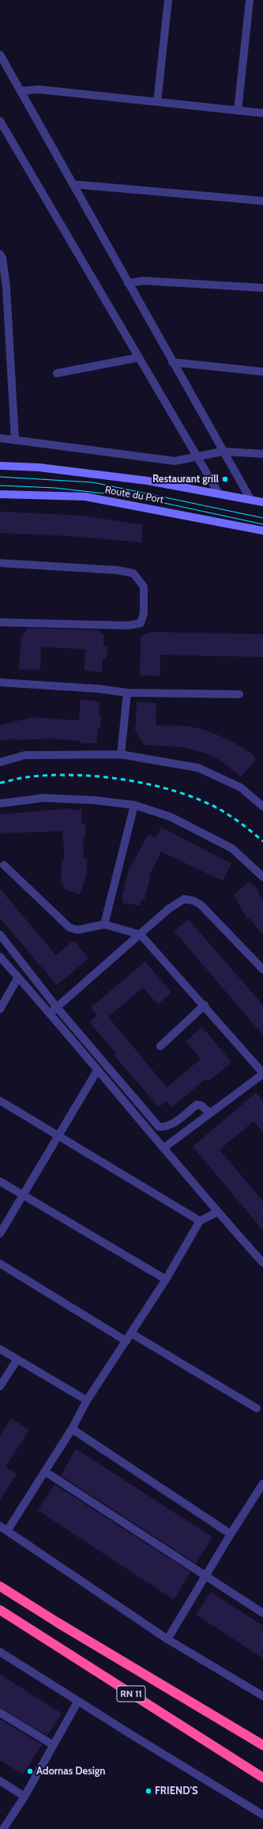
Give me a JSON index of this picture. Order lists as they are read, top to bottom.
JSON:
{
  "streets": {
    "highway": ["RN 11"],
    "main road": ["Route du Port"]
  },
  "places": ["Restaurant grill", "Adornas Design", "FRIEND'S"]
}
